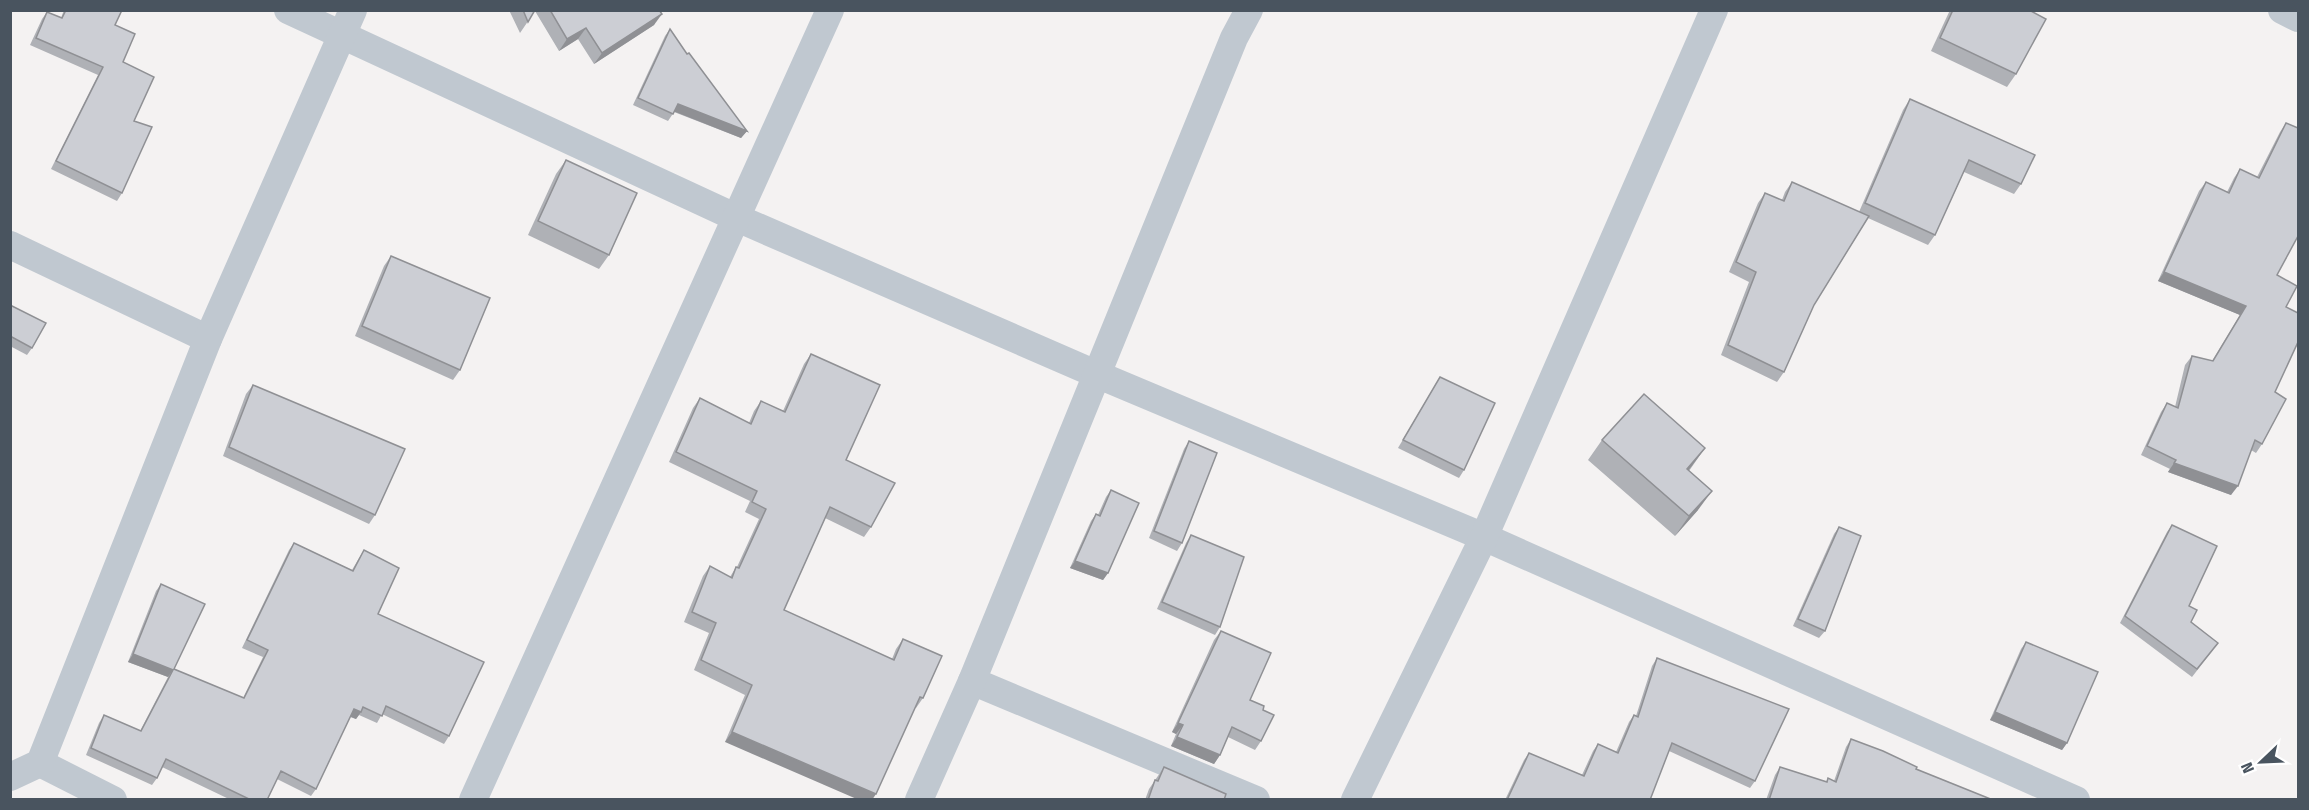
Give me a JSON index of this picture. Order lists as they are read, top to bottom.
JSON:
{
  "north": "bottom left"
}
